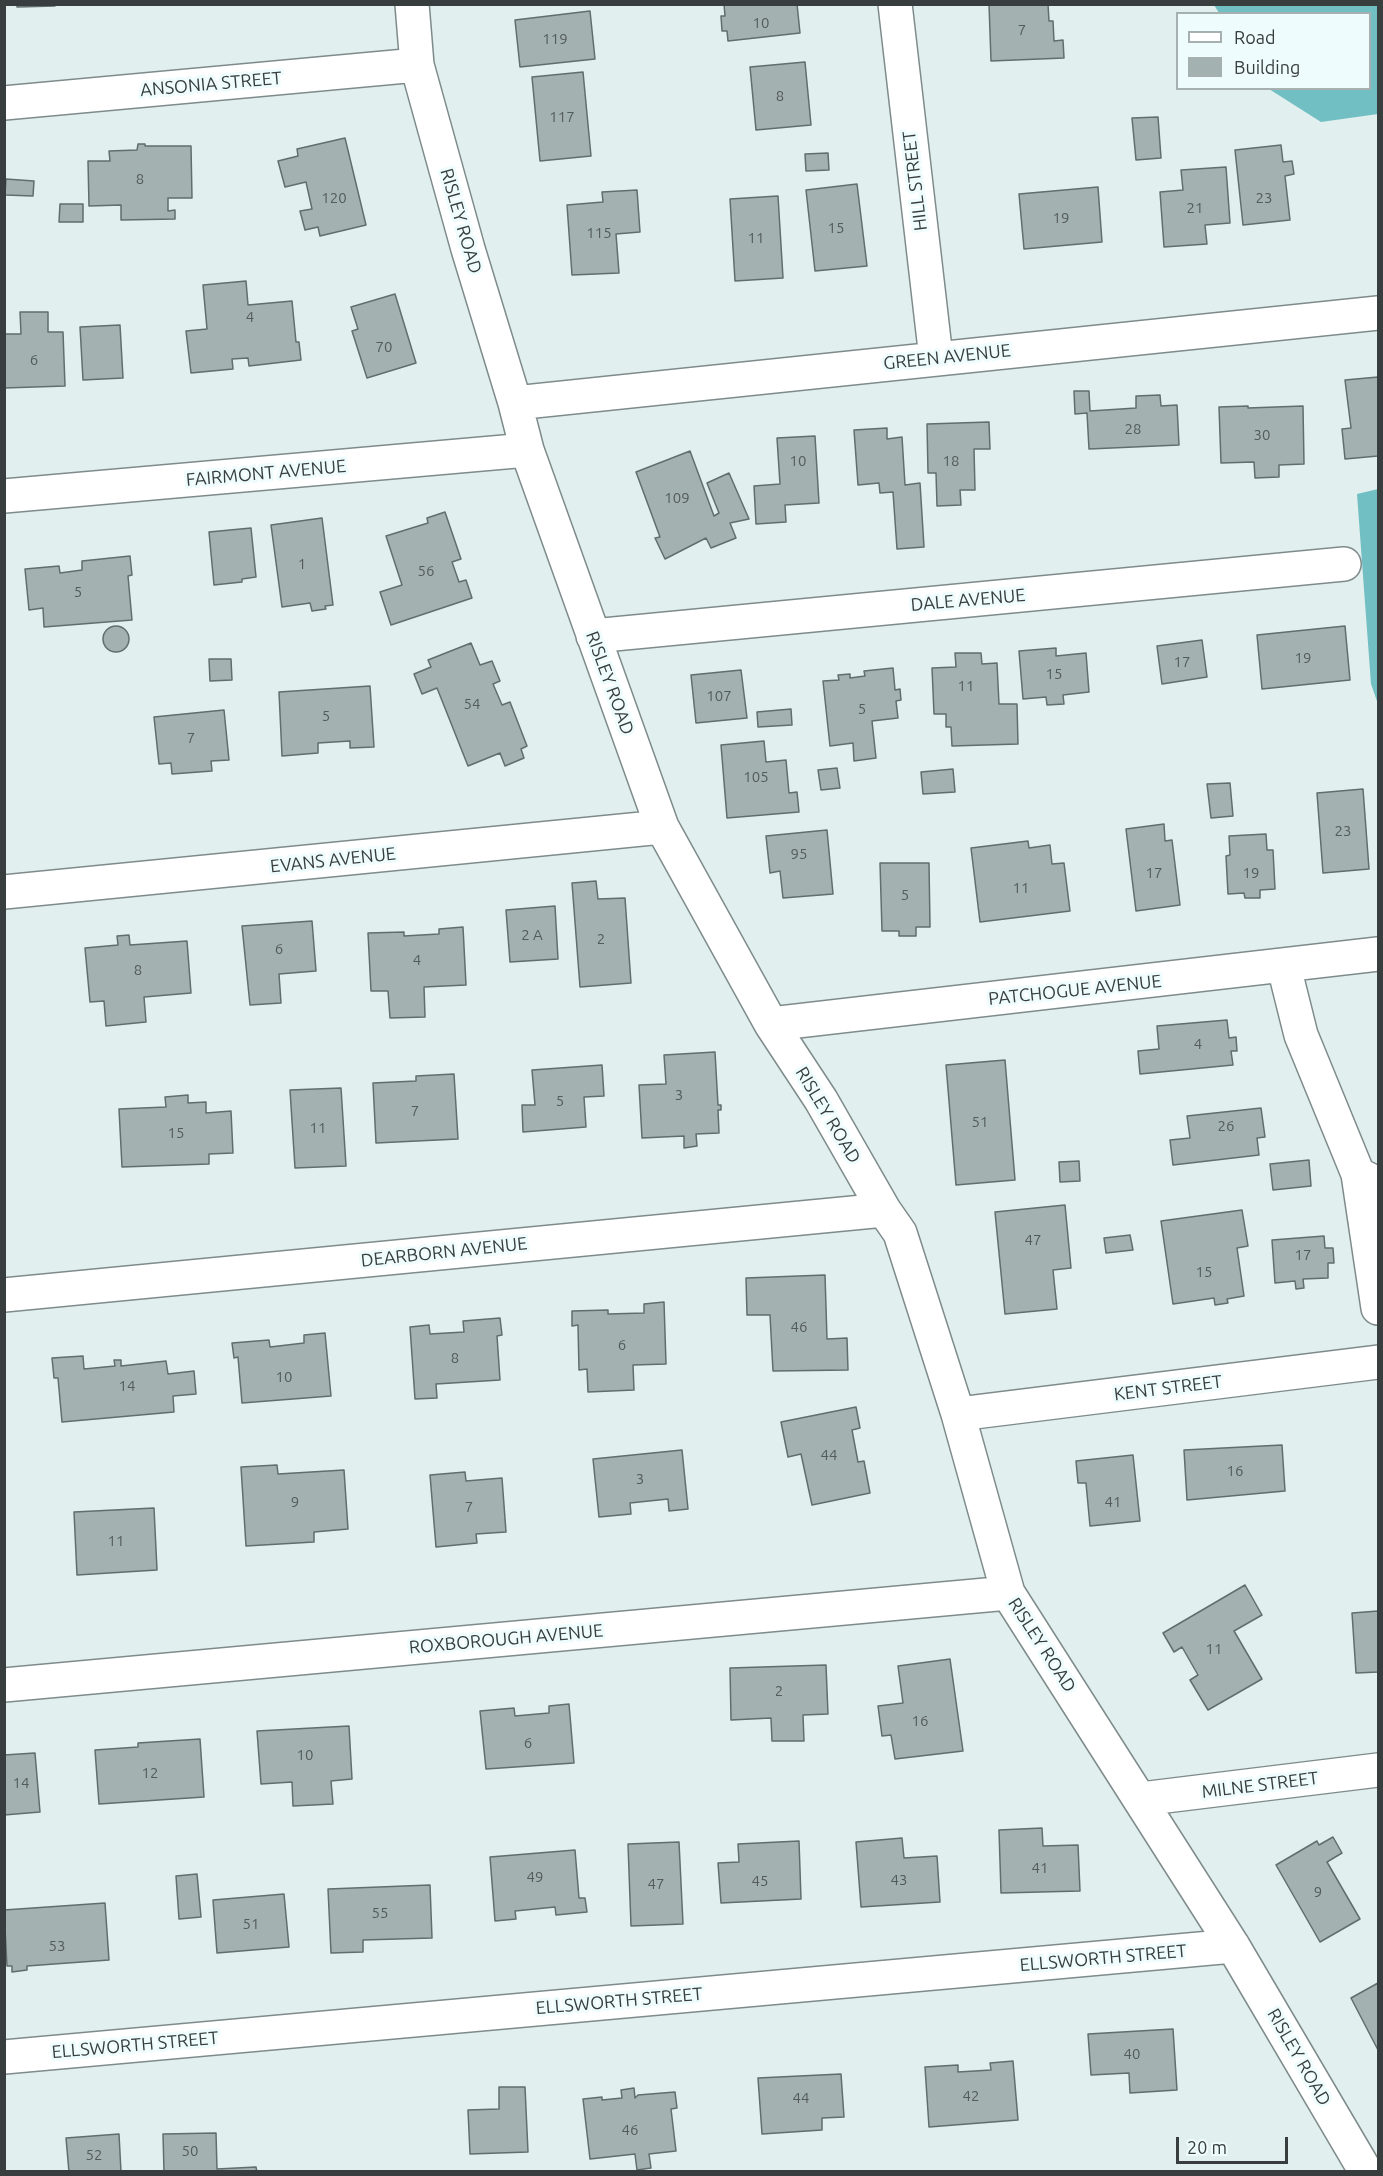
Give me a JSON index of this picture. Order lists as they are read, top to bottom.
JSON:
{
  "streets": {
    "street": [
      "ANSONIA STREET",
      "HILL STREET",
      "RISLEY ROAD",
      "GREEN AVENUE",
      "FAIRMONT AVENUE",
      "DALE AVENUE",
      "EVANS AVENUE",
      "PATCHOGUE AVENUE",
      "DEARBORN AVENUE",
      "KENT STREET",
      "ROXBOROUGH AVENUE",
      "MILNE STREET",
      "ELLSWORTH STREET"
    ]
  },
  "crossings": [
    ["ANSONIA STREET", "RISLEY ROAD"],
    ["HILL STREET", "GREEN AVENUE"],
    ["RISLEY ROAD", "GREEN AVENUE"],
    ["RISLEY ROAD", "FAIRMONT AVENUE"],
    ["RISLEY ROAD", "DALE AVENUE"],
    ["RISLEY ROAD", "EVANS AVENUE"],
    ["RISLEY ROAD", "PATCHOGUE AVENUE"],
    ["RISLEY ROAD", "DEARBORN AVENUE"],
    ["RISLEY ROAD", "KENT STREET"],
    ["RISLEY ROAD", "ROXBOROUGH AVENUE"],
    ["RISLEY ROAD", "MILNE STREET"],
    ["RISLEY ROAD", "ELLSWORTH STREET"]
  ],
  "house_numbers": [
    "10",
    "7",
    "119",
    "8",
    "117",
    "8",
    "120",
    "23",
    "21",
    "19",
    "15",
    "115",
    "11",
    "4",
    "70",
    "6",
    "28",
    "30",
    "10",
    "18",
    "109",
    "1",
    "56",
    "5",
    "19",
    "17",
    "15",
    "11",
    "107",
    "54",
    "5",
    "5",
    "7",
    "105",
    "23",
    "95",
    "17",
    "19",
    "11",
    "5",
    "2 A",
    "2",
    "6",
    "4",
    "8",
    "4",
    "3",
    "5",
    "7",
    "51",
    "26",
    "11",
    "15",
    "47",
    "17",
    "15",
    "46",
    "6",
    "8",
    "10",
    "14",
    "44",
    "16",
    "3",
    "9",
    "41",
    "7",
    "11",
    "11",
    "2",
    "16",
    "6",
    "10",
    "12",
    "14",
    "41",
    "49",
    "43",
    "45",
    "47",
    "9",
    "55",
    "51",
    "53",
    "40",
    "42",
    "44",
    "46",
    "50",
    "52"
  ],
  "legend": ["Road", "Building"],
  "scale_bar": "20 m"
}
